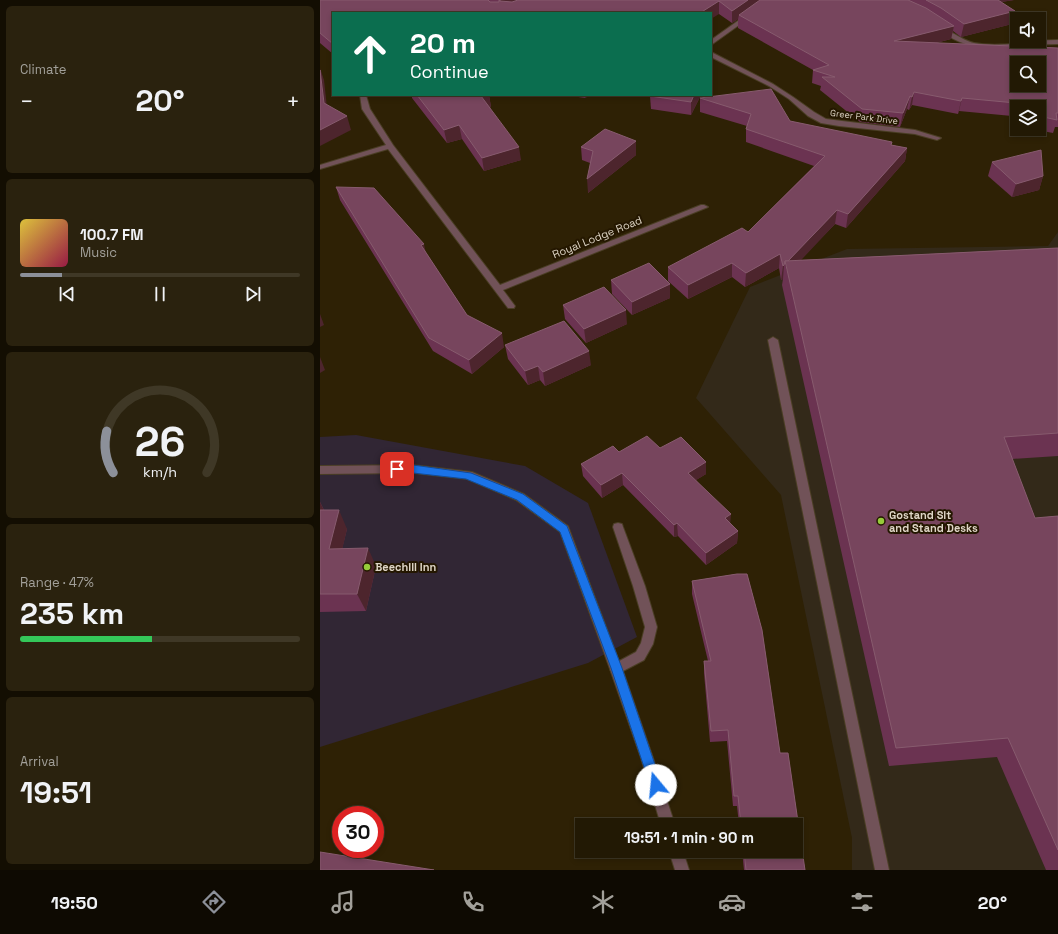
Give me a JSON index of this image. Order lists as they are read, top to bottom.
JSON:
{
  "streets": {
    "street": ["Greer Park Drive", "Royal Lodge Road"]
  },
  "places": ["Gostand Sit and Stand Desks", "Beechill Inn"],
  "page": {
    "tile": [
      "Climate",
      ["Range · 47%", "235 km"],
      ["Arrival", "19:51"]
    ],
    "turn": ["20 m", "Continue"],
    "heat": ["−", "20°", "+"],
    "song": ["100.7 FM", "Music"],
    "limit": "30",
    "trip": "19:51 · 1 min · 90 m",
    "tabs": ["19:50", "20°"],
    "gauge": ["26", "km/h"]
  }
}
